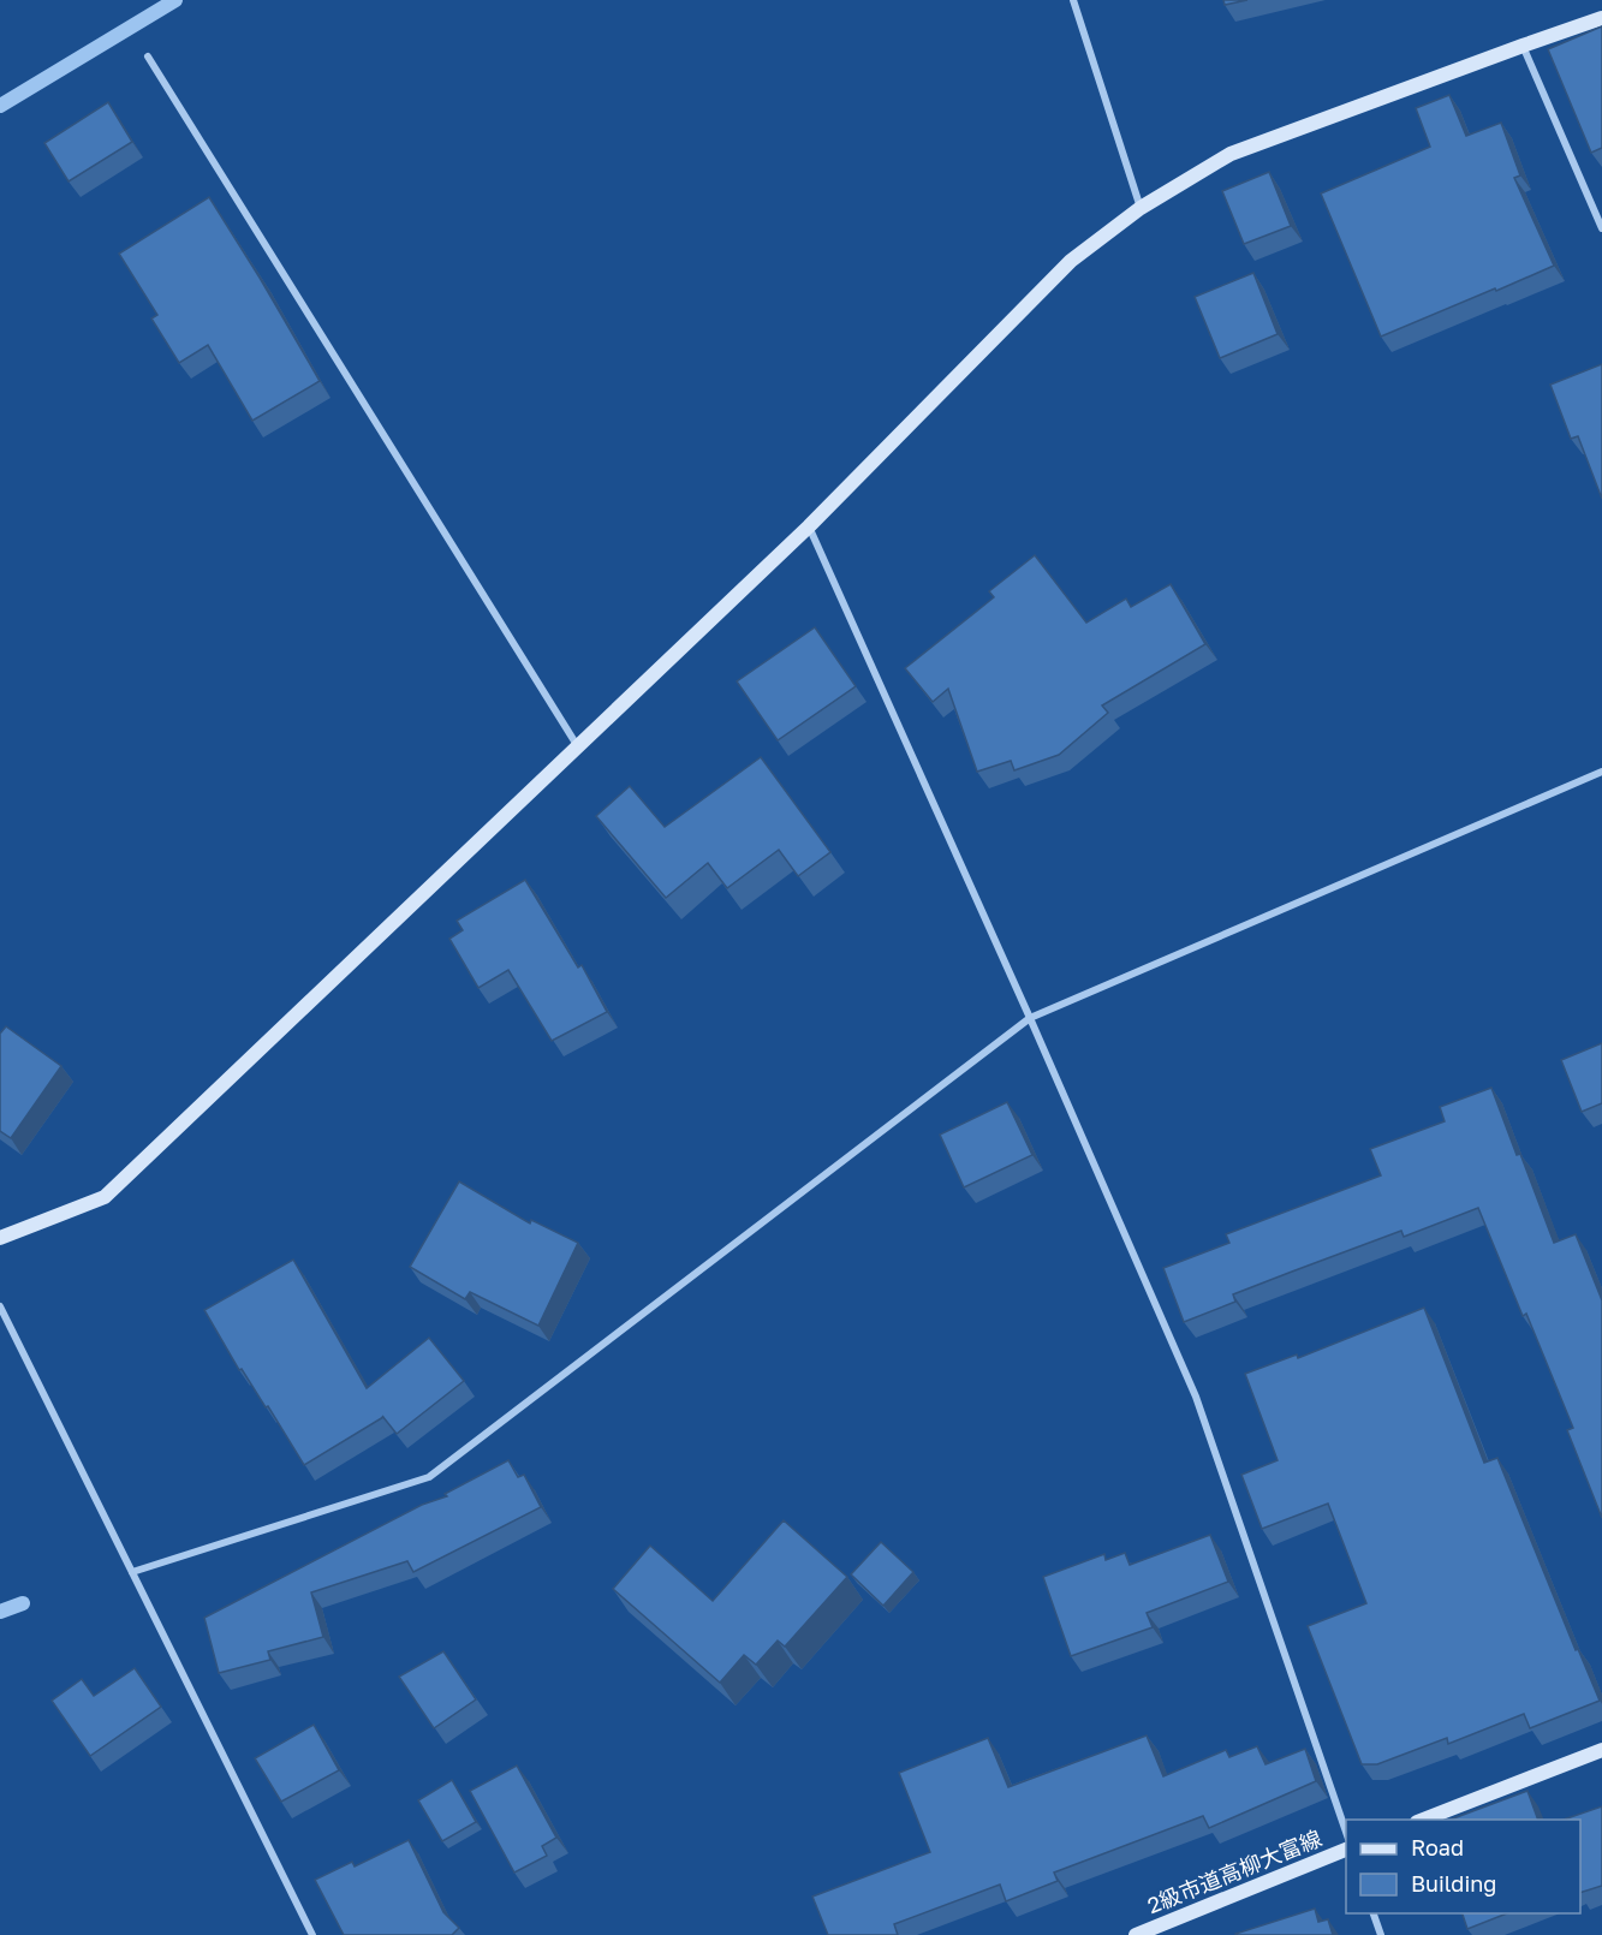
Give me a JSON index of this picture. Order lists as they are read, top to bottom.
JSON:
{
  "streets": {
    "street": ["2級市道高柳大富線"]
  },
  "legend": ["Road", "Building"]
}
